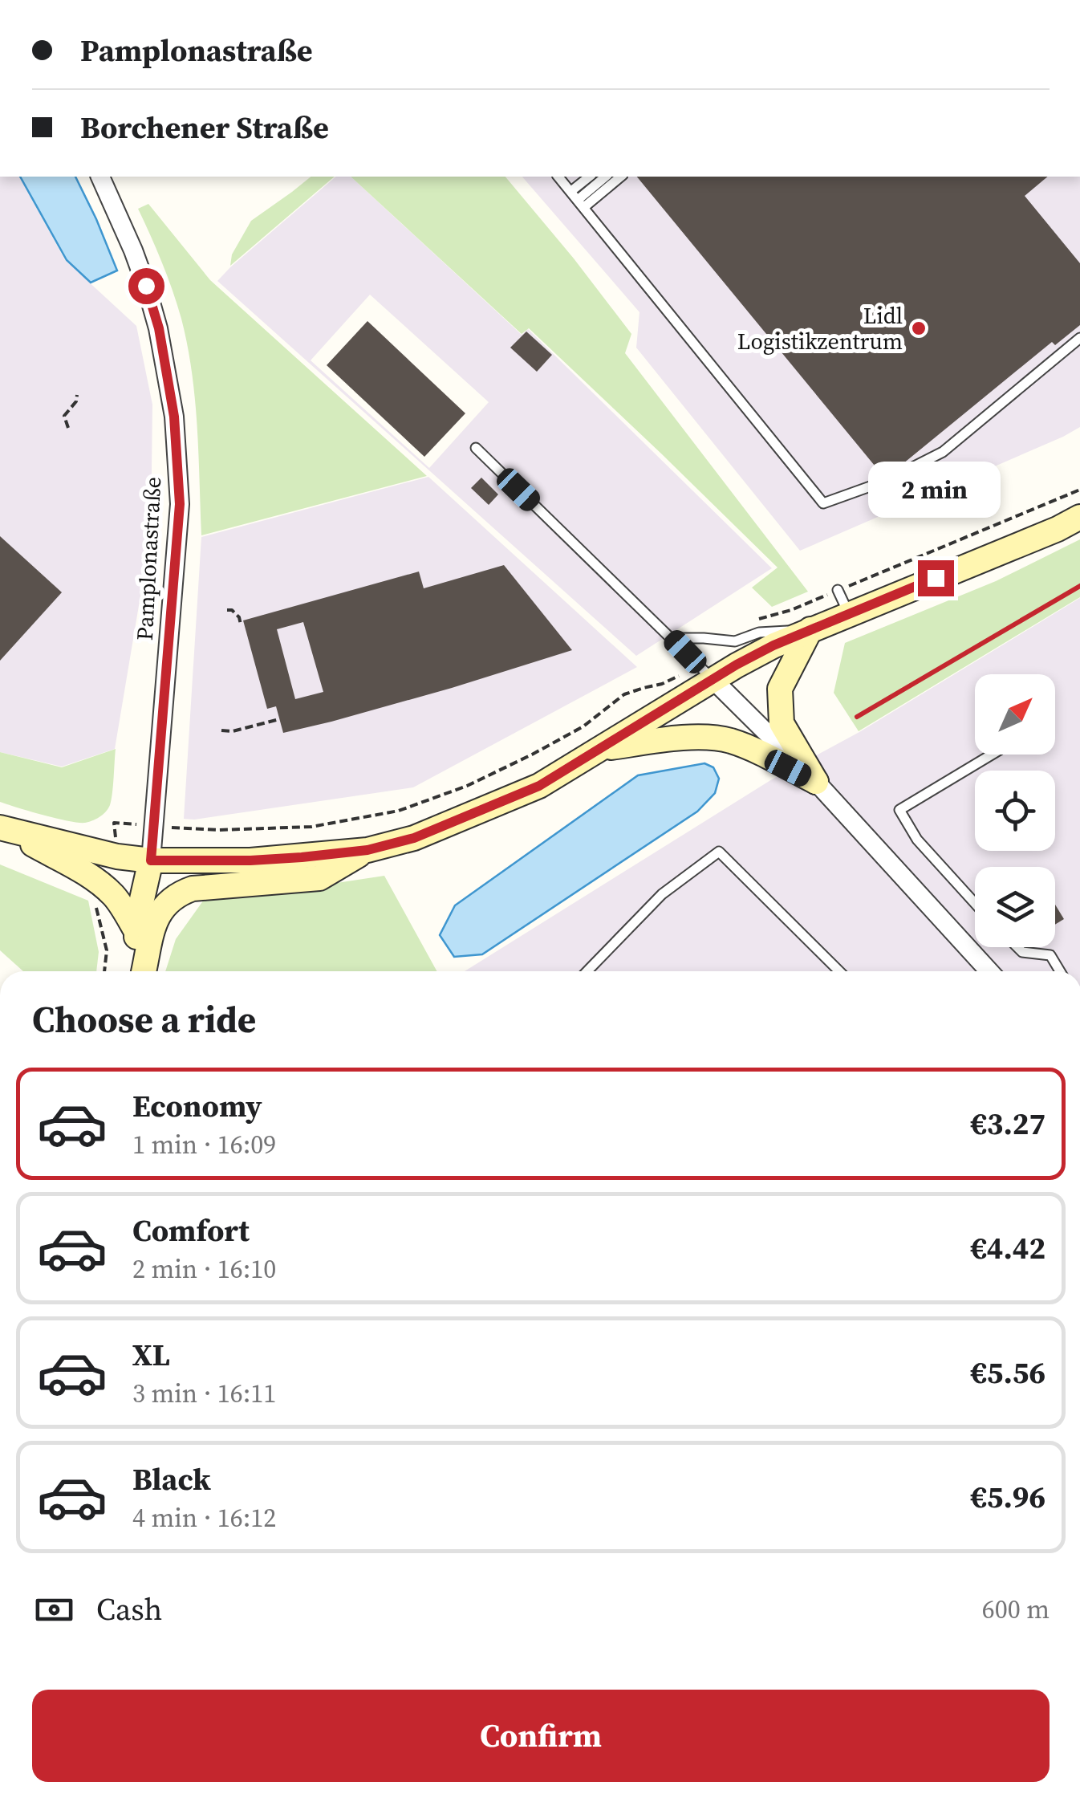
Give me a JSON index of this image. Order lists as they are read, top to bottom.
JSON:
{
  "streets": {
    "street": ["Pamplonastraße"]
  },
  "places": ["Lidl Logistikzentrum"],
  "north": "top right",
  "page": {
    "banner": ["Pamplonastraße", "Borchener Straße"],
    "bubble": "2 min",
    "heading": "Choose a ride",
    "list": [
      {
        "name": "Economy",
        "note": "1 min · 16:09",
        "value": "€3.27"
      },
      {
        "name": "Comfort",
        "note": "2 min · 16:10",
        "value": "€4.42"
      },
      {
        "name": "XL",
        "note": "3 min · 16:11",
        "value": "€5.56"
      },
      {
        "name": "Black",
        "note": "4 min · 16:12",
        "value": "€5.96"
      }
    ],
    "pay": ["Cash", "600 m"],
    "buttons": "Confirm"
  }
}
